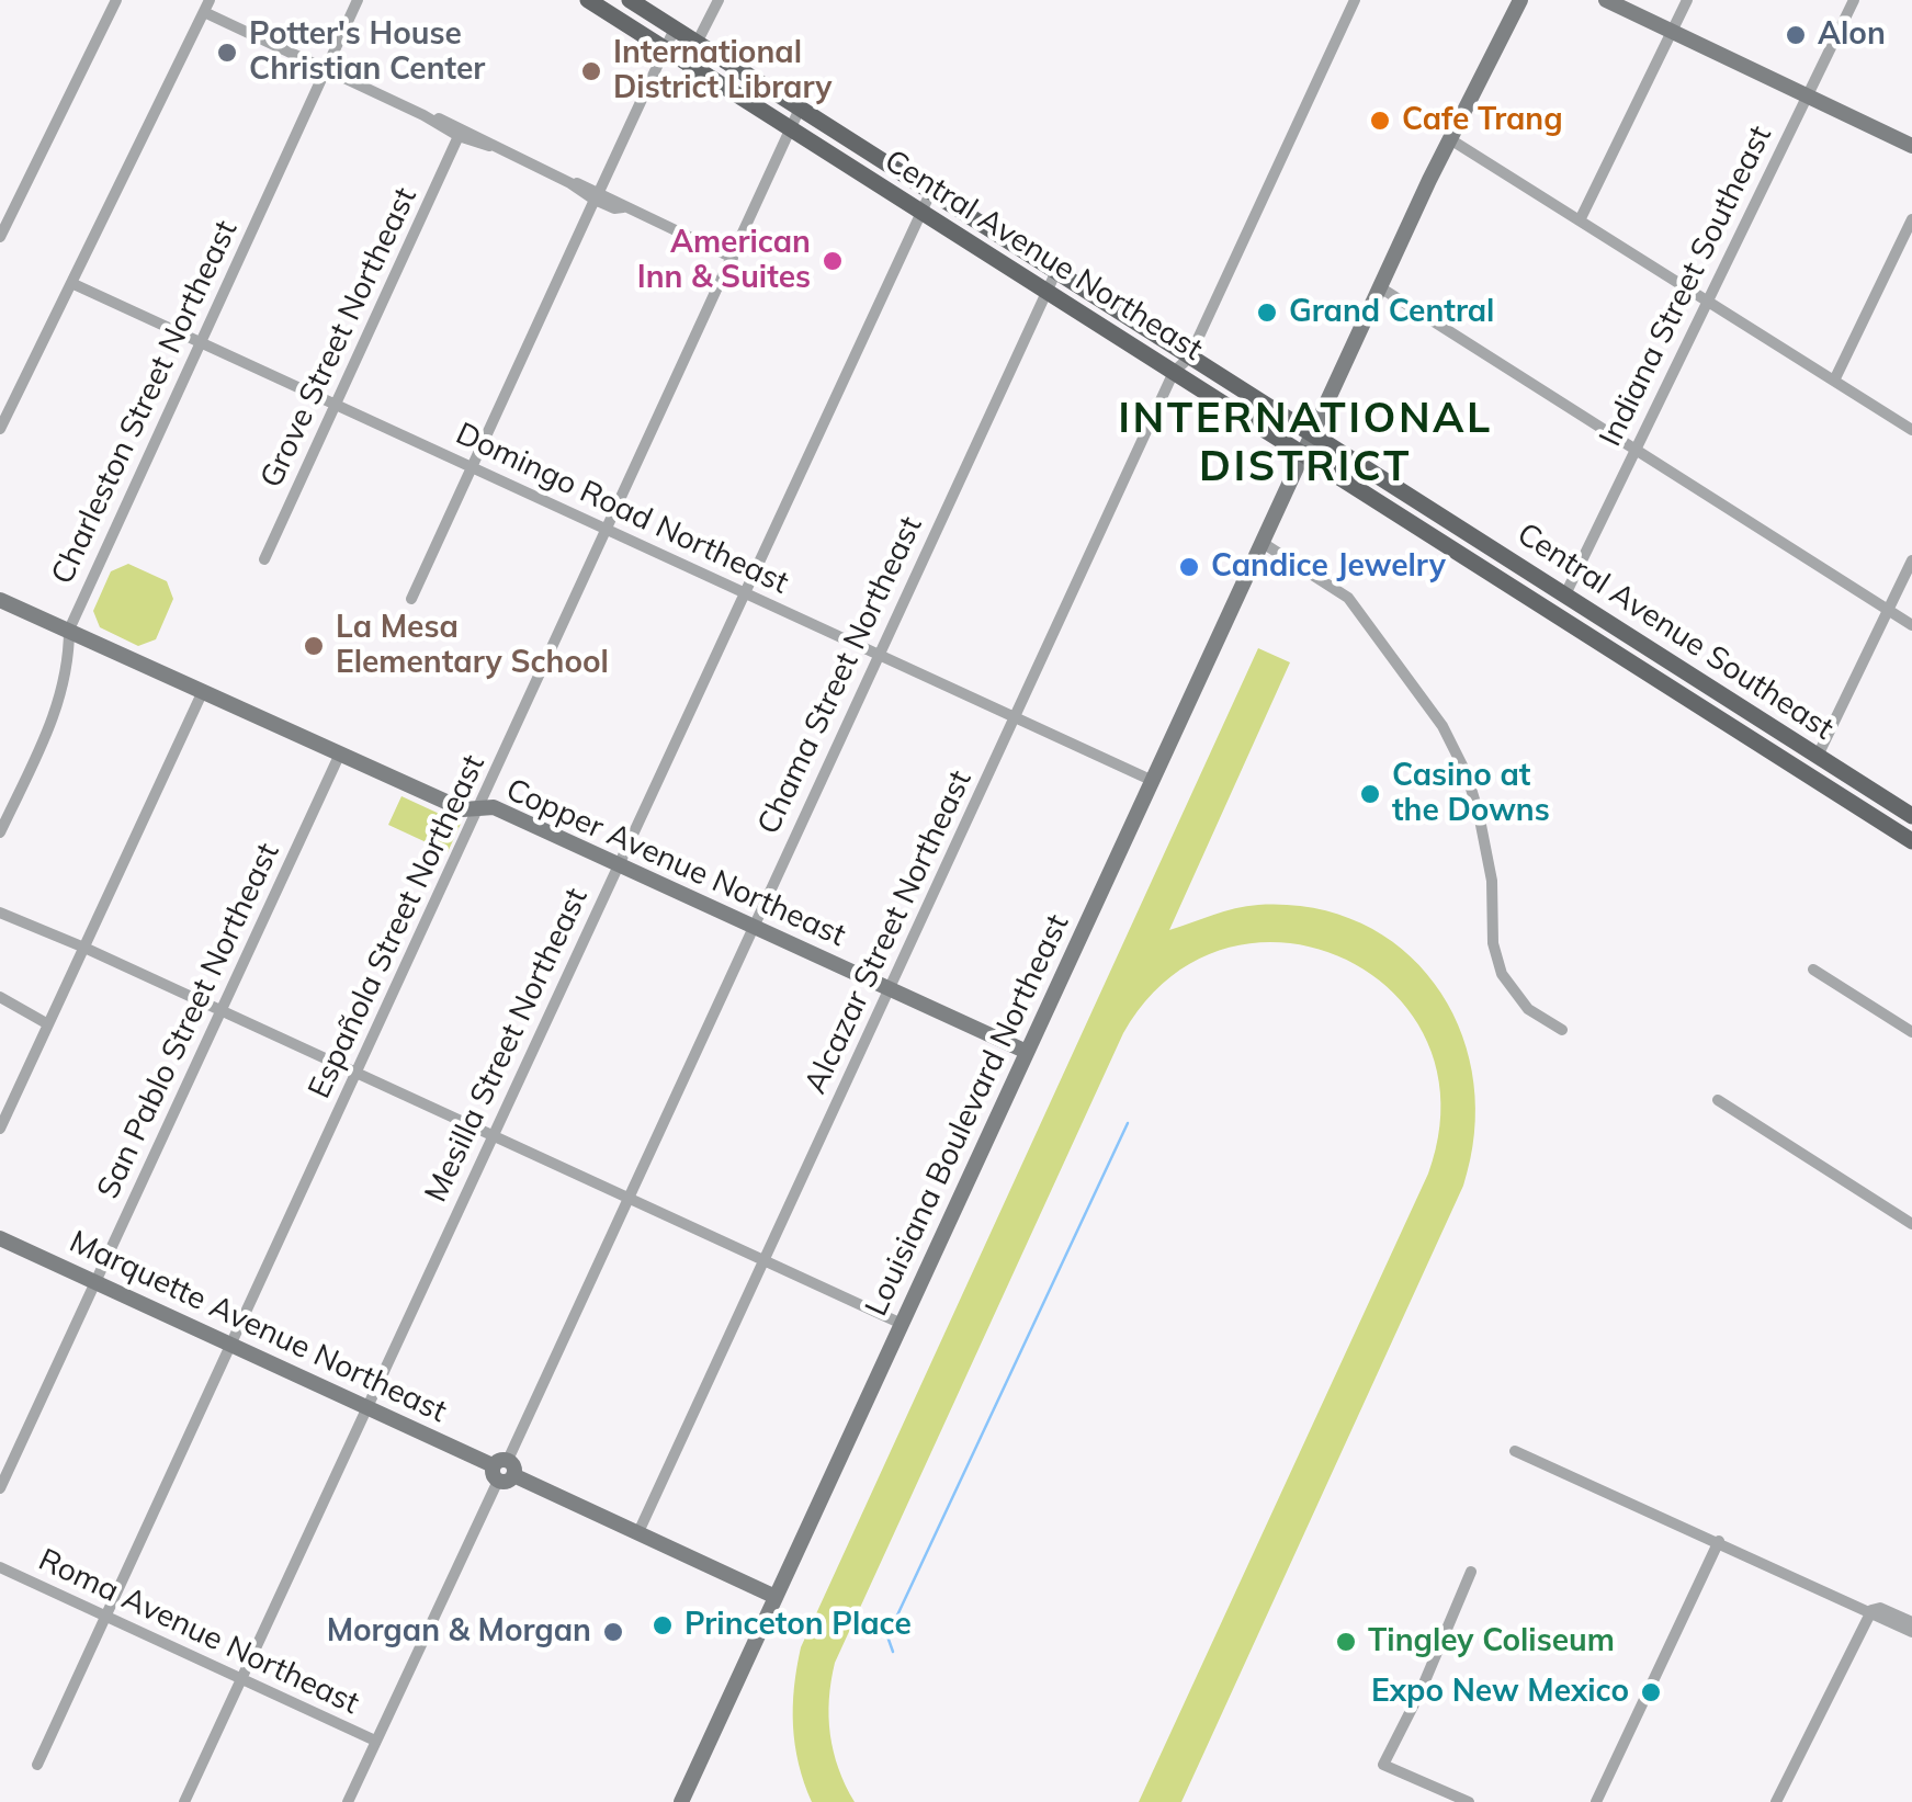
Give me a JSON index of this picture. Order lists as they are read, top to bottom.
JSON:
{
  "streets": {
    "main road": ["Central Avenue Northeast", "Central Avenue Southeast"],
    "street": [
      "Indiana Street Southeast",
      "Grove Street Northeast",
      "Charleston Street Northeast",
      "Domingo Road Northeast",
      "Chama Street Northeast",
      "Copper Avenue Northeast",
      "Española Street Northeast",
      "Alcazar Street Northeast",
      "San Pablo Street Northeast",
      "Mesilla Street Northeast",
      "Louisiana Boulevard Northeast",
      "Marquette Avenue Northeast",
      "Roma Avenue Northeast"
    ]
  },
  "crossings": [
    ["Central Avenue Northeast", "Chama Street Northeast"],
    ["Central Avenue Northeast", "Española Street Northeast"],
    ["Central Avenue Northeast", "Alcazar Street Northeast"],
    ["Central Avenue Northeast", "Mesilla Street Northeast"],
    ["Central Avenue Northeast", "Louisiana Boulevard Northeast"],
    ["Indiana Street Southeast", "Central Avenue Southeast"],
    ["Grove Street Northeast", "Domingo Road Northeast"],
    ["Charleston Street Northeast", "Domingo Road Northeast"],
    ["Charleston Street Northeast", "Copper Avenue Northeast"],
    ["Domingo Road Northeast", "Chama Street Northeast"],
    ["Domingo Road Northeast", "Española Street Northeast"],
    ["Domingo Road Northeast", "Alcazar Street Northeast"],
    ["Domingo Road Northeast", "Mesilla Street Northeast"],
    ["Domingo Road Northeast", "Louisiana Boulevard Northeast"],
    ["Central Avenue Southeast", "Chama Street Northeast"],
    ["Central Avenue Southeast", "Española Street Northeast"],
    ["Central Avenue Southeast", "Alcazar Street Northeast"],
    ["Central Avenue Southeast", "Mesilla Street Northeast"],
    ["Central Avenue Southeast", "Louisiana Boulevard Northeast"],
    ["Chama Street Northeast", "Copper Avenue Northeast"],
    ["Chama Street Northeast", "Marquette Avenue Northeast"],
    ["Chama Street Northeast", "Roma Avenue Northeast"],
    ["Copper Avenue Northeast", "Española Street Northeast"],
    ["Copper Avenue Northeast", "Alcazar Street Northeast"],
    ["Copper Avenue Northeast", "San Pablo Street Northeast"],
    ["Copper Avenue Northeast", "Mesilla Street Northeast"],
    ["Copper Avenue Northeast", "Louisiana Boulevard Northeast"],
    ["Española Street Northeast", "Marquette Avenue Northeast"],
    ["Española Street Northeast", "Roma Avenue Northeast"],
    ["Alcazar Street Northeast", "Marquette Avenue Northeast"],
    ["San Pablo Street Northeast", "Marquette Avenue Northeast"],
    ["Mesilla Street Northeast", "Marquette Avenue Northeast"],
    ["Mesilla Street Northeast", "Roma Avenue Northeast"],
    ["Louisiana Boulevard Northeast", "Marquette Avenue Northeast"]
  ],
  "districts": ["INTERNATIONAL DISTRICT"],
  "places": [
    "Alon",
    "Potter's House Christian Center",
    "International District Library",
    "Cafe Trang",
    "American Inn & Suites",
    "Grand Central",
    "Candice Jewelry",
    "La Mesa Elementary School",
    "Casino at the Downs",
    "Princeton Place",
    "Morgan & Morgan",
    "Tingley Coliseum",
    "Expo New Mexico"
  ]
}
